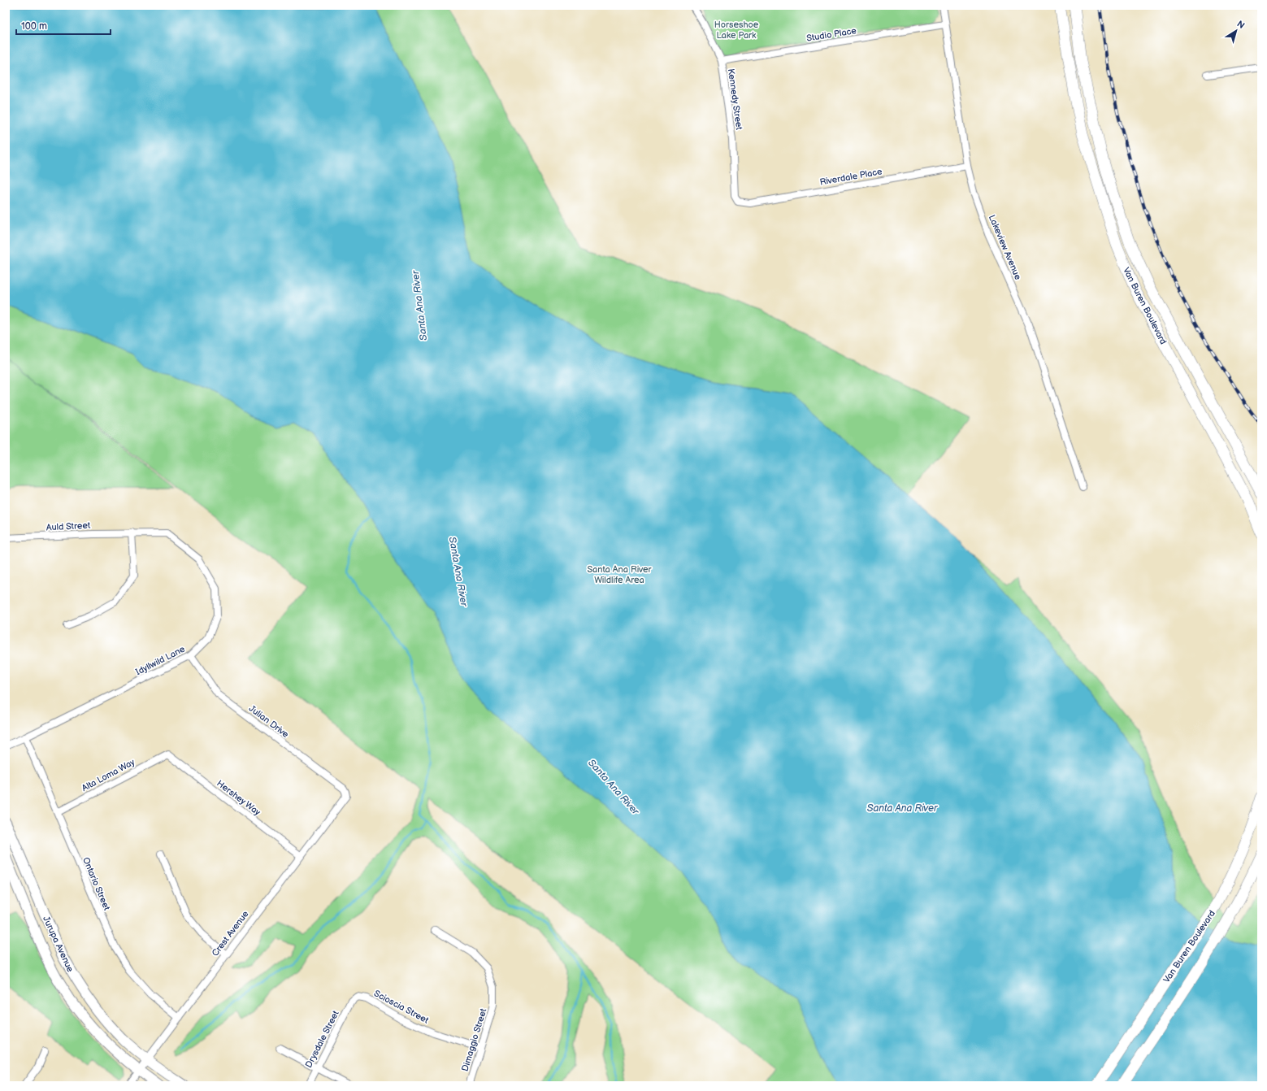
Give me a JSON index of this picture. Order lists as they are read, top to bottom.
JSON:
{
  "streets": {
    "main road": ["Van Buren Boulevard", "Jurupa Avenue"],
    "street": [
      "Studio Place",
      "Kennedy Street",
      "Riverdale Place",
      "Lakeview Avenue",
      "Auld Street",
      "Idyllwild Lane",
      "Julian Drive",
      "Alta Loma Way",
      "Hershey Way",
      "Ontario Street",
      "Crest Avenue",
      "Scioscia Street",
      "Drysdale Street",
      "Dimaggio Street"
    ]
  },
  "crossings": [
    ["Studio Place", "Kennedy Street"],
    ["Studio Place", "Lakeview Avenue"],
    ["Kennedy Street", "Riverdale Place"],
    ["Riverdale Place", "Lakeview Avenue"],
    ["Auld Street", "Idyllwild Lane"],
    ["Idyllwild Lane", "Julian Drive"],
    ["Idyllwild Lane", "Ontario Street"],
    ["Julian Drive", "Crest Avenue"],
    ["Alta Loma Way", "Hershey Way"],
    ["Alta Loma Way", "Ontario Street"],
    ["Hershey Way", "Crest Avenue"],
    ["Ontario Street", "Crest Avenue"],
    ["Crest Avenue", "Jurupa Avenue"],
    ["Scioscia Street", "Drysdale Street"],
    ["Scioscia Street", "Dimaggio Street"]
  ],
  "water": ["Santa Ana River"],
  "parks": ["Horseshoe Lake Park", "Santa Ana River Wildlife Area"],
  "scale_bar": "100 m",
  "north": "top right"
}
